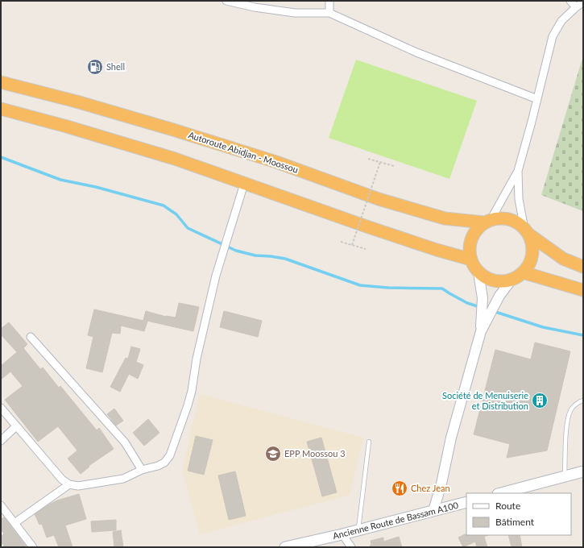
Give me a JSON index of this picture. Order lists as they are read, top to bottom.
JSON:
{
  "streets": {
    "highway": ["Autoroute Abidjan - Moossou"],
    "main road": ["Ancienne Route de Bassam A100"]
  },
  "places": {
    "fuel station": ["Shell"],
    "building": ["Société de Menuiserie et Distribution"],
    "school or university": ["EPP Moossou 3"],
    "restaurant": ["Chez Jean"]
  },
  "legend": ["Route", "Bâtiment"]
}
